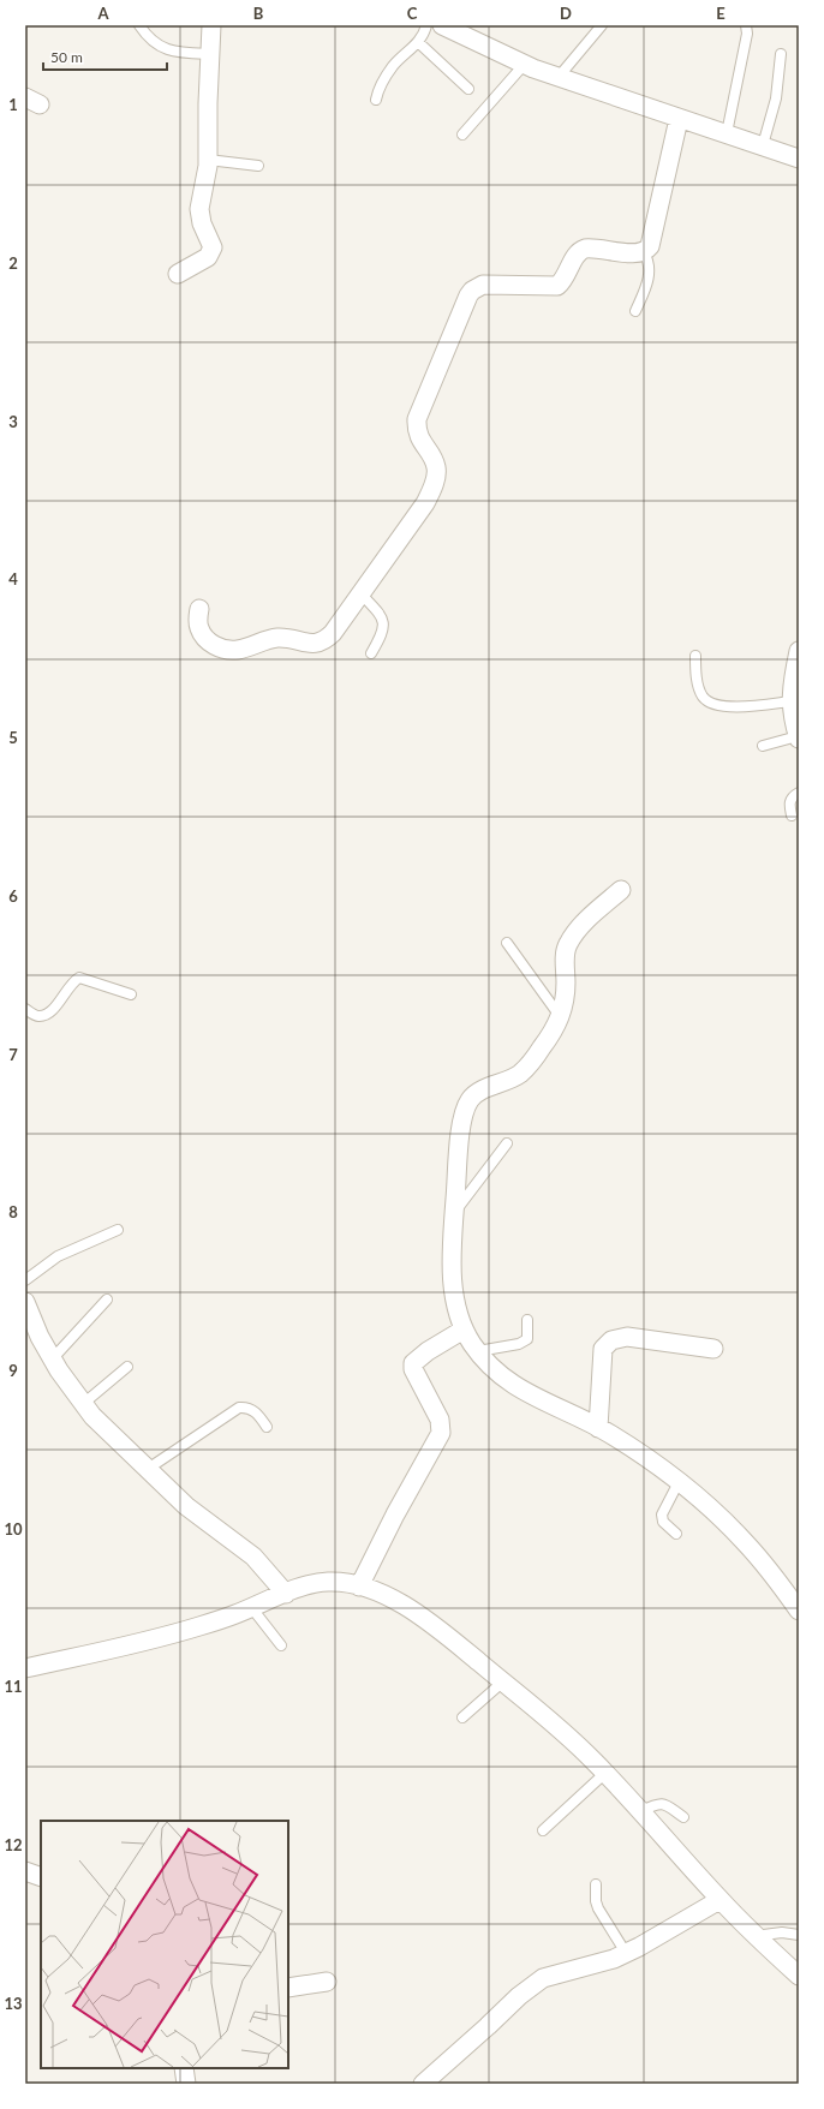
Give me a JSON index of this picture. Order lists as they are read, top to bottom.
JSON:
{
  "scale_bar": "50 m",
  "grid": {
    "columns": [
      "A",
      "B",
      "C",
      "D",
      "E"
    ],
    "rows": [
      "1",
      "2",
      "3",
      "4",
      "5",
      "6",
      "7",
      "8",
      "9",
      "10",
      "11",
      "12",
      "13"
    ]
  }
}
